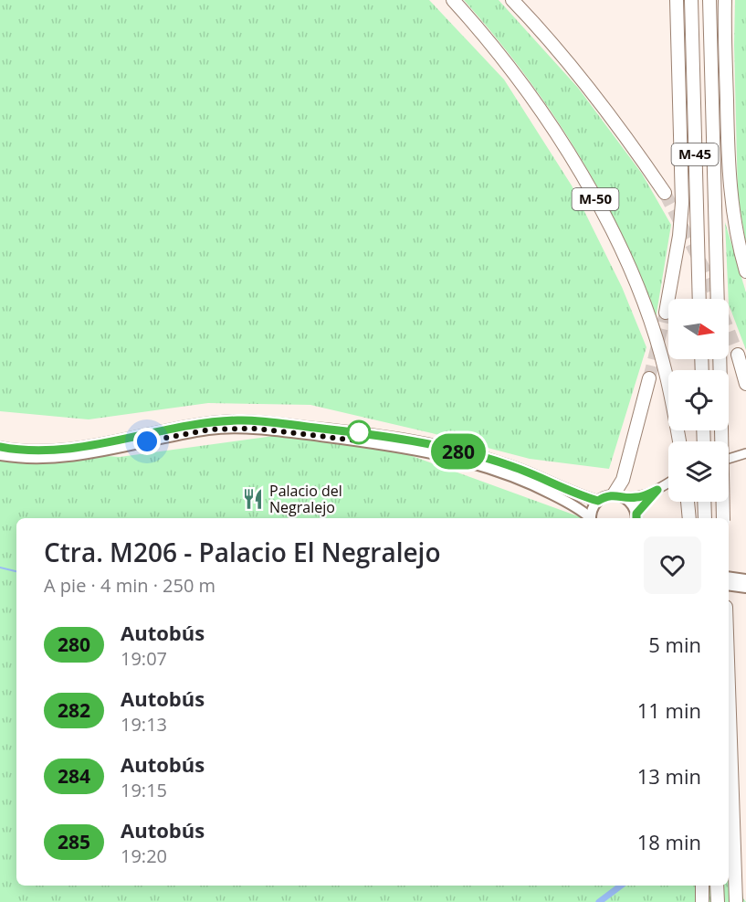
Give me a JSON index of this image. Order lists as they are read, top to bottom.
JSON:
{
  "streets": {
    "highway": ["M-45", "M-50"]
  },
  "places": {
    "restaurant": ["Palacio del Negralejo"]
  },
  "lines": ["bus line 280"],
  "north": "right",
  "page": {
    "on_map": "280",
    "heading": ["Ctra. M206 - Palacio El Negralejo", "A pie · 4 min · 250 m"],
    "list": [
      {
        "mark": "280",
        "name": "Autobús",
        "note": "19:07",
        "value": "5 min"
      },
      {
        "mark": "282",
        "name": "Autobús",
        "note": "19:13",
        "value": "11 min"
      },
      {
        "mark": "284",
        "name": "Autobús",
        "note": "19:15",
        "value": "13 min"
      },
      {
        "mark": "285",
        "name": "Autobús",
        "note": "19:20",
        "value": "18 min"
      }
    ]
  }
}
